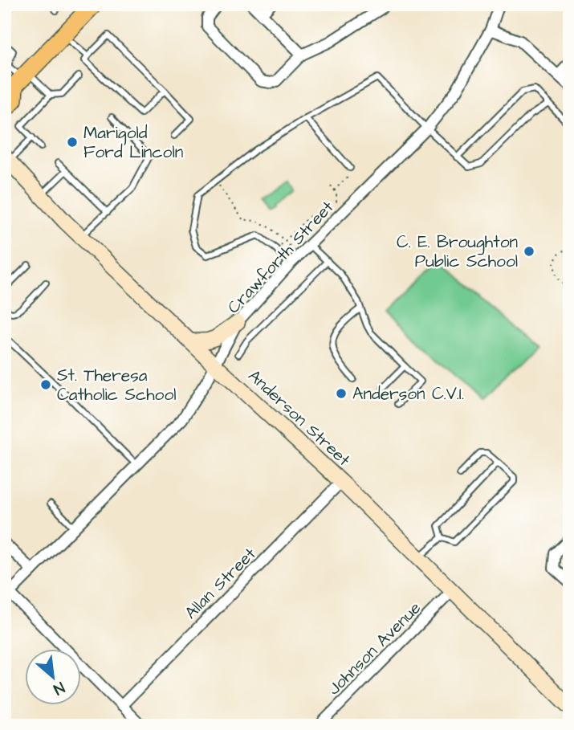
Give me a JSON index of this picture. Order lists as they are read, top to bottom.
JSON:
{
  "streets": {
    "main road": ["Anderson Street"],
    "street": ["Crawforth Street", "Allan Street", "Johnson Avenue"]
  },
  "crossings": [
    ["Crawforth Street", "Anderson Street"],
    ["Anderson Street", "Allan Street"],
    ["Anderson Street", "Johnson Avenue"]
  ],
  "places": [
    "Marigold Ford Lincoln",
    "C. E. Broughton Public School",
    "St. Theresa Catholic School",
    "Anderson C.V.I."
  ],
  "north": "bottom right"
}
